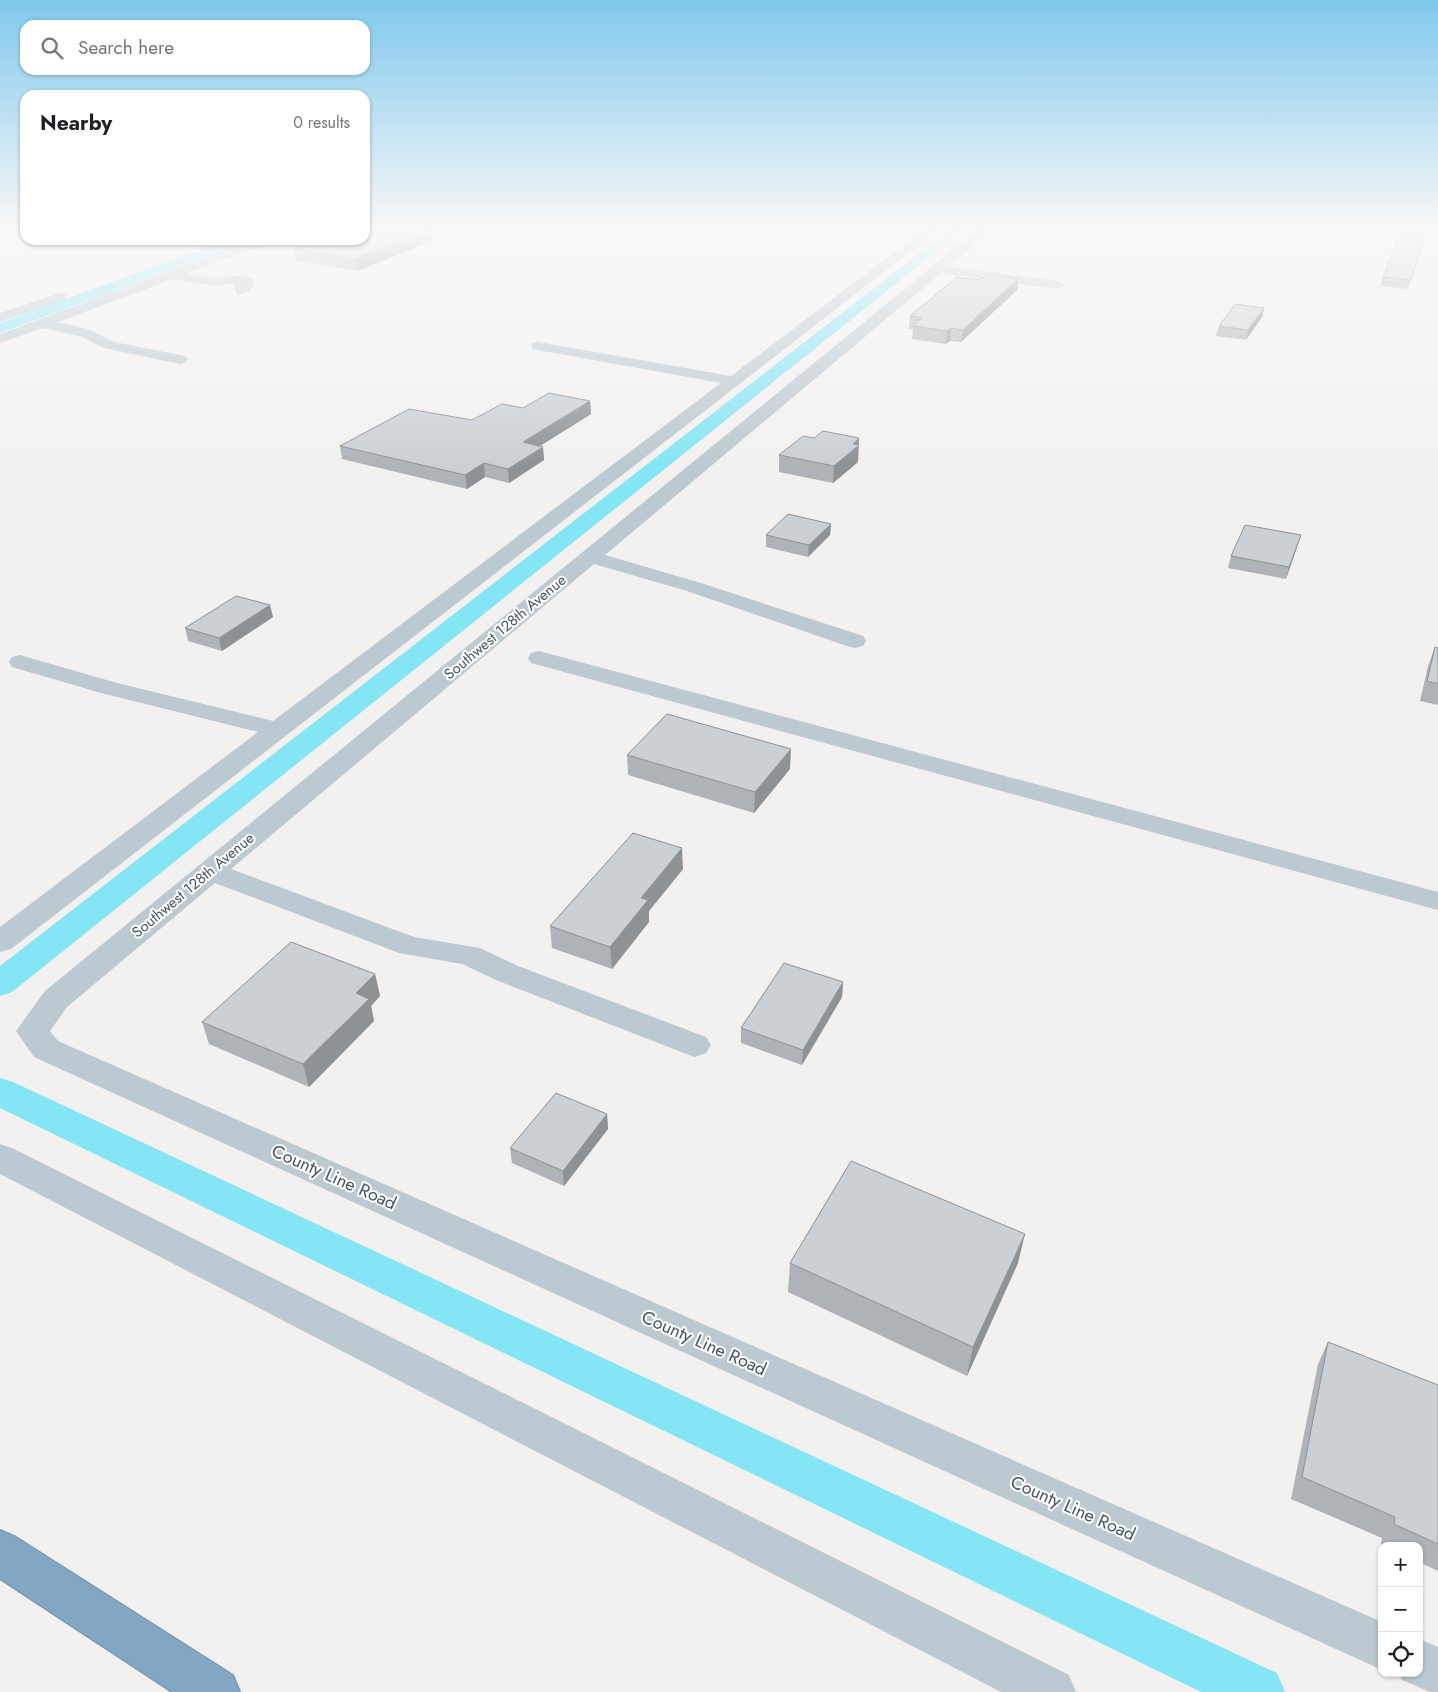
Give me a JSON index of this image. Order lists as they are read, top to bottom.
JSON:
{
  "streets": {
    "street": ["Southwest 128th Avenue", "County Line Road"]
  },
  "crossings": [
    ["Southwest 128th Avenue", "County Line Road"]
  ],
  "page": {
    "search": "Search here",
    "heading": ["Nearby", "0 results"],
    "map_buttons": ["+", "−"]
  }
}
